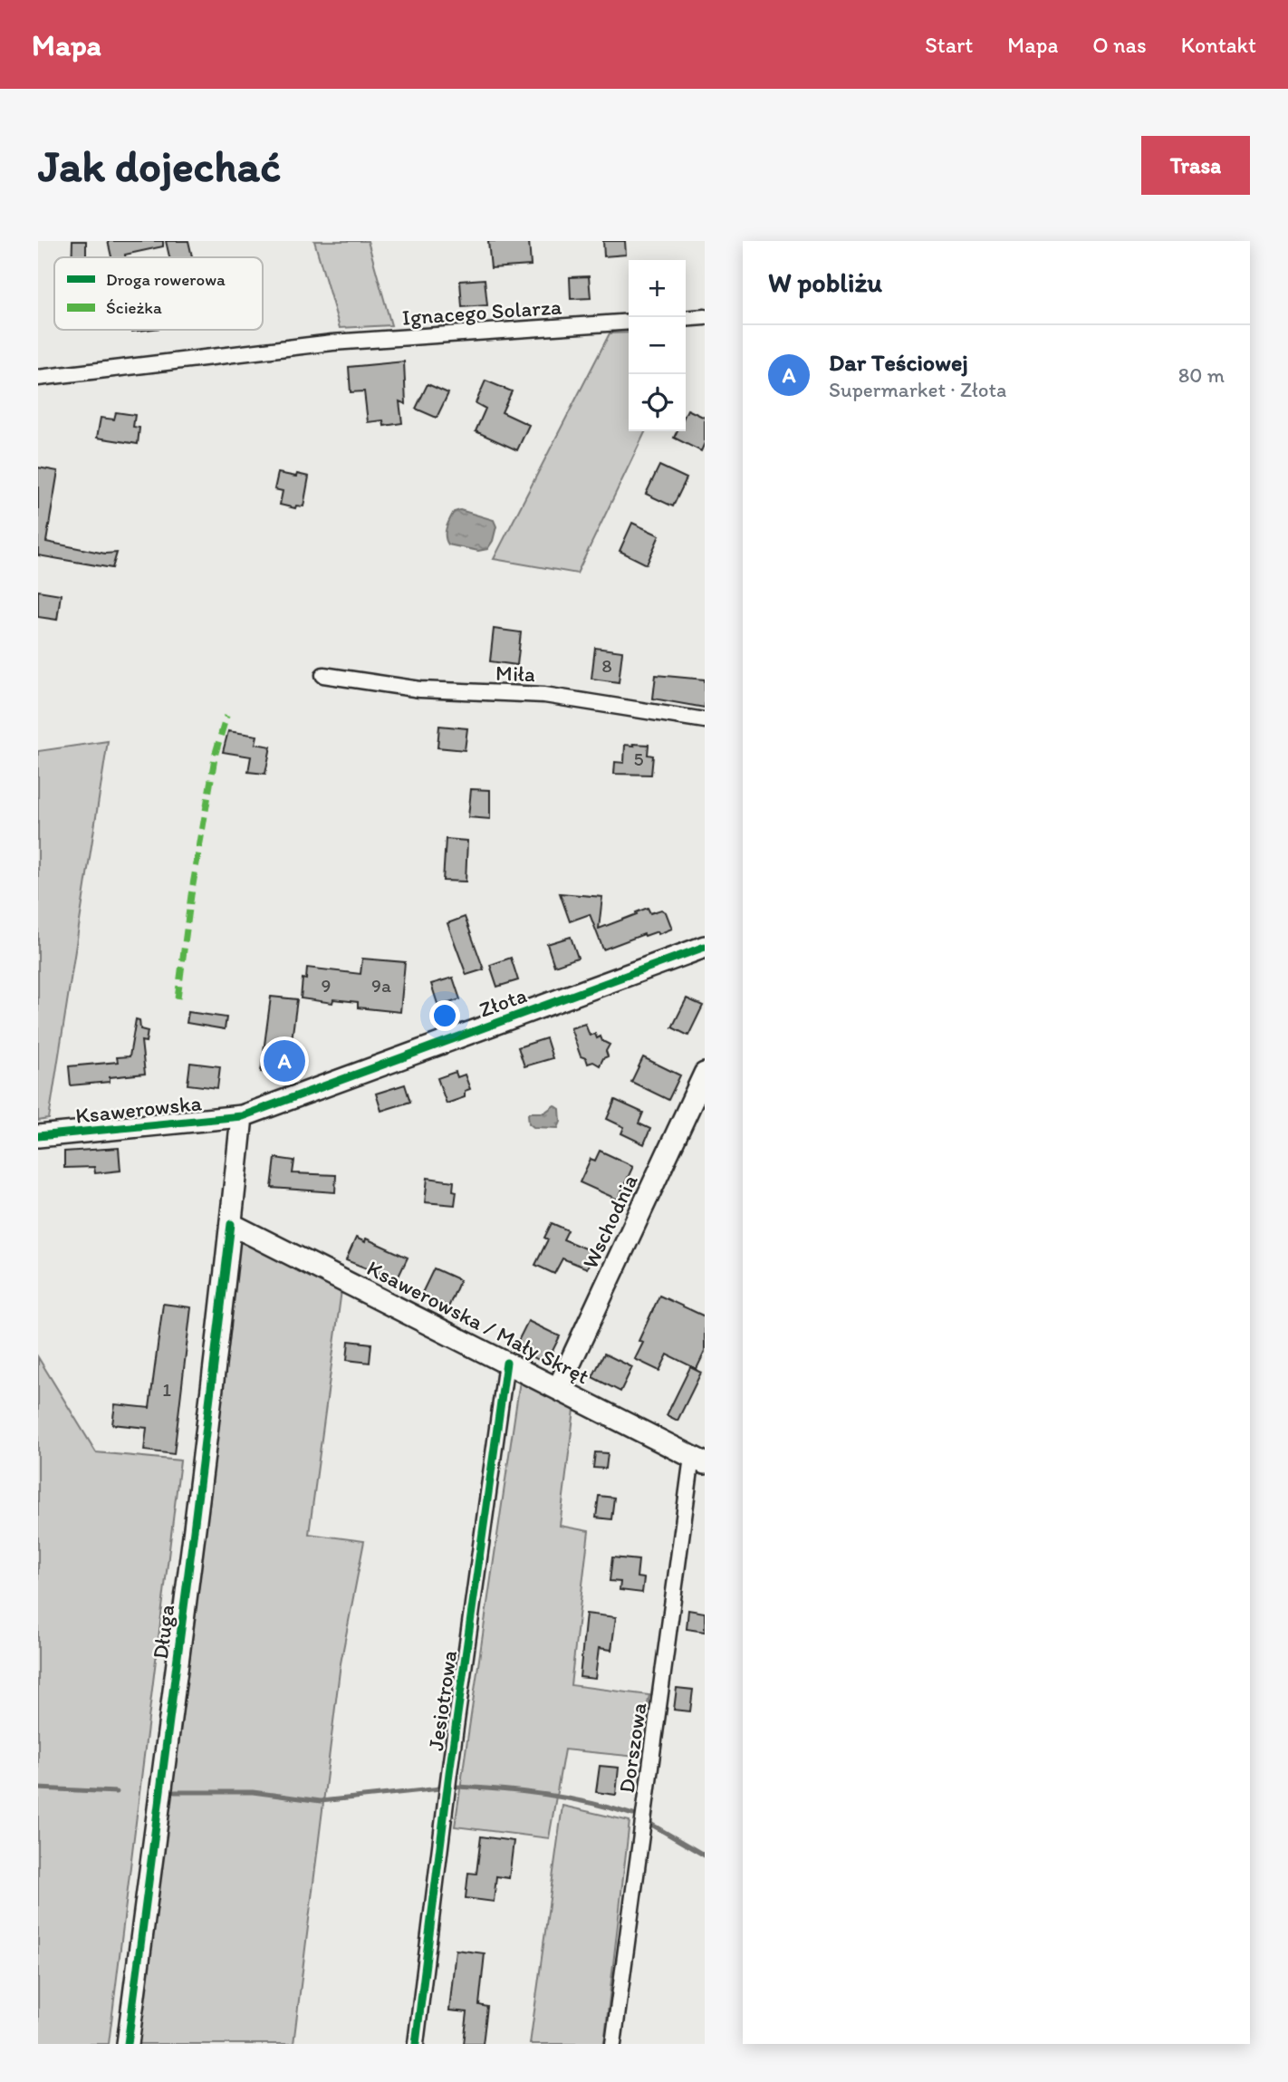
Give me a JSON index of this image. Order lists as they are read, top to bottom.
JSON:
{
  "streets": {
    "street": [
      "Ignacego Solarza",
      "Miła",
      "Złota",
      "Ksawerowska",
      "Wschodnia",
      "Ksawerowska / Mały Skręt",
      "Długa",
      "Jesiotrowa",
      "Dorszowa"
    ]
  },
  "crossings": [
    ["Złota", "Ksawerowska"],
    ["Złota", "Długa"],
    ["Ksawerowska", "Długa"],
    ["Wschodnia", "Ksawerowska / Mały Skręt"],
    ["Ksawerowska / Mały Skręt", "Długa"],
    ["Ksawerowska / Mały Skręt", "Jesiotrowa"],
    ["Ksawerowska / Mały Skręt", "Dorszowa"]
  ],
  "house_numbers": [
    "8",
    "5",
    "9",
    "9a",
    "1"
  ],
  "legend": ["Droga rowerowa", "Ścieżka"],
  "page": {
    "header": "Mapa",
    "nav": [
      "Start",
      "Mapa",
      "O nas",
      "Kontakt"
    ],
    "buttons": "Trasa",
    "title": "Jak dojechać",
    "heading": "W pobliżu",
    "map_buttons": ["+", "−"],
    "list": [
      {
        "mark": "A",
        "name": "Dar Teściowej",
        "note": "Supermarket · Złota",
        "value": "80 m"
      }
    ],
    "pins": "A"
  }
}
